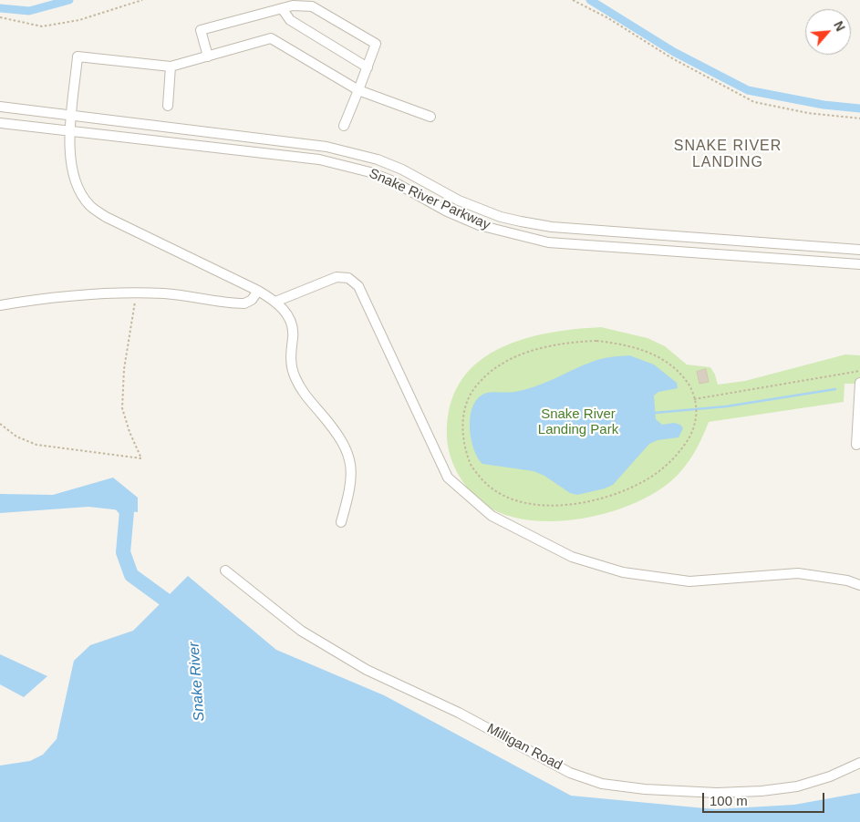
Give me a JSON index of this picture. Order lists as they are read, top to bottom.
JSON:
{
  "streets": {
    "street": ["Snake River Parkway", "Milligan Road"]
  },
  "districts": ["SNAKE RIVER LANDING"],
  "water": ["Snake River"],
  "parks": ["Snake River Landing Park"],
  "scale_bar": "100 m",
  "north": "top right"
}
